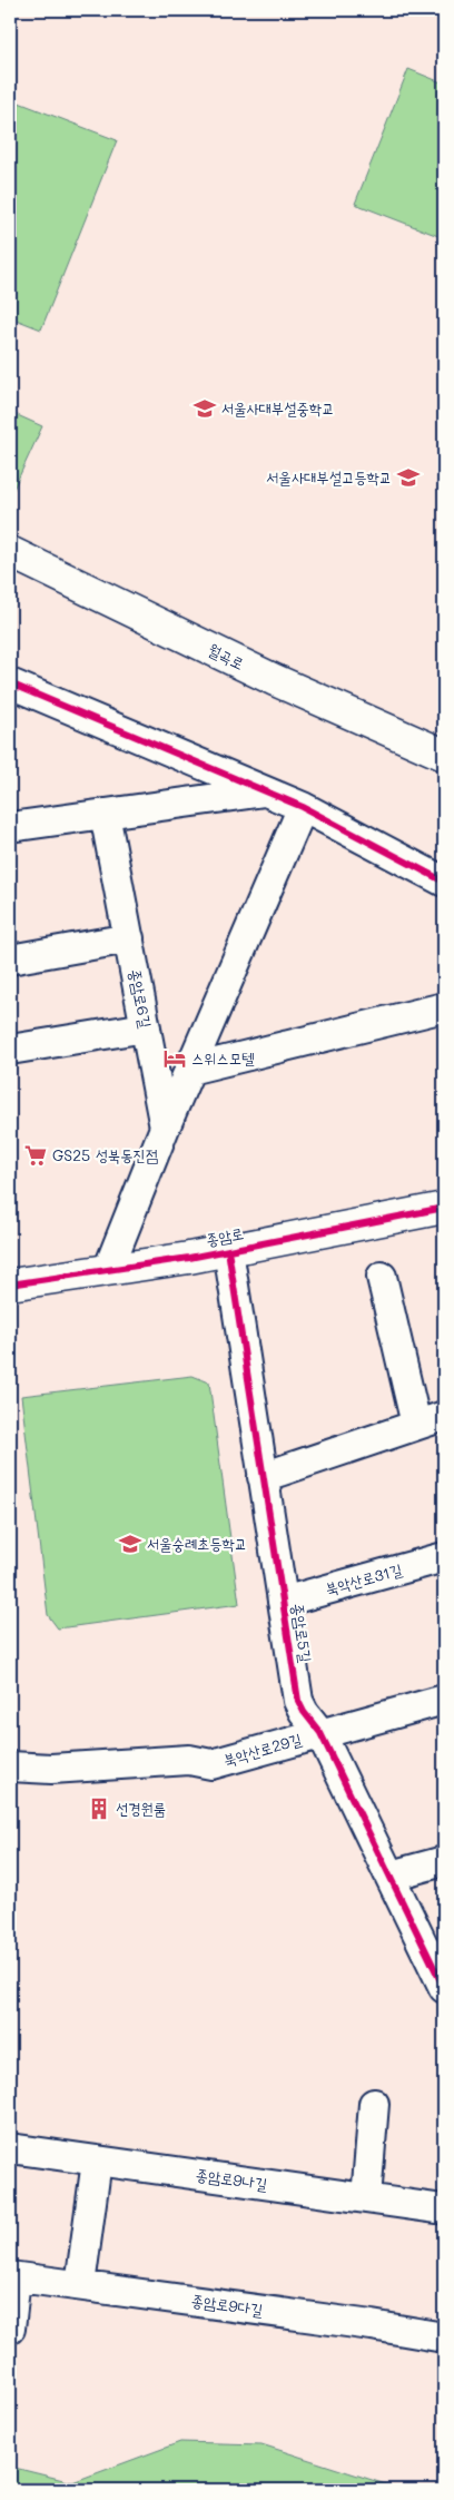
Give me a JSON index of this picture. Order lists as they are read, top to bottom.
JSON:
{
  "streets": {
    "main road": ["월곡로", "종암로"],
    "street": [
      "종암로6길",
      "북악산로31길",
      "종암로5길",
      "북악산로29길",
      "종암로9나길",
      "종암로9다길"
    ]
  },
  "crossings": [
    ["종암로", "종암로5길"],
    ["북악산로31길", "종암로5길"],
    ["종암로5길", "북악산로29길"]
  ],
  "places": {
    "school or university": ["서울사대부설중학교", "서울사대부설고등학교", "서울숭례초등학교"],
    "hotel": ["스위스모텔"],
    "supermarket": ["GS25 성북동진점"],
    "building": ["선경원룸"]
  }
}
